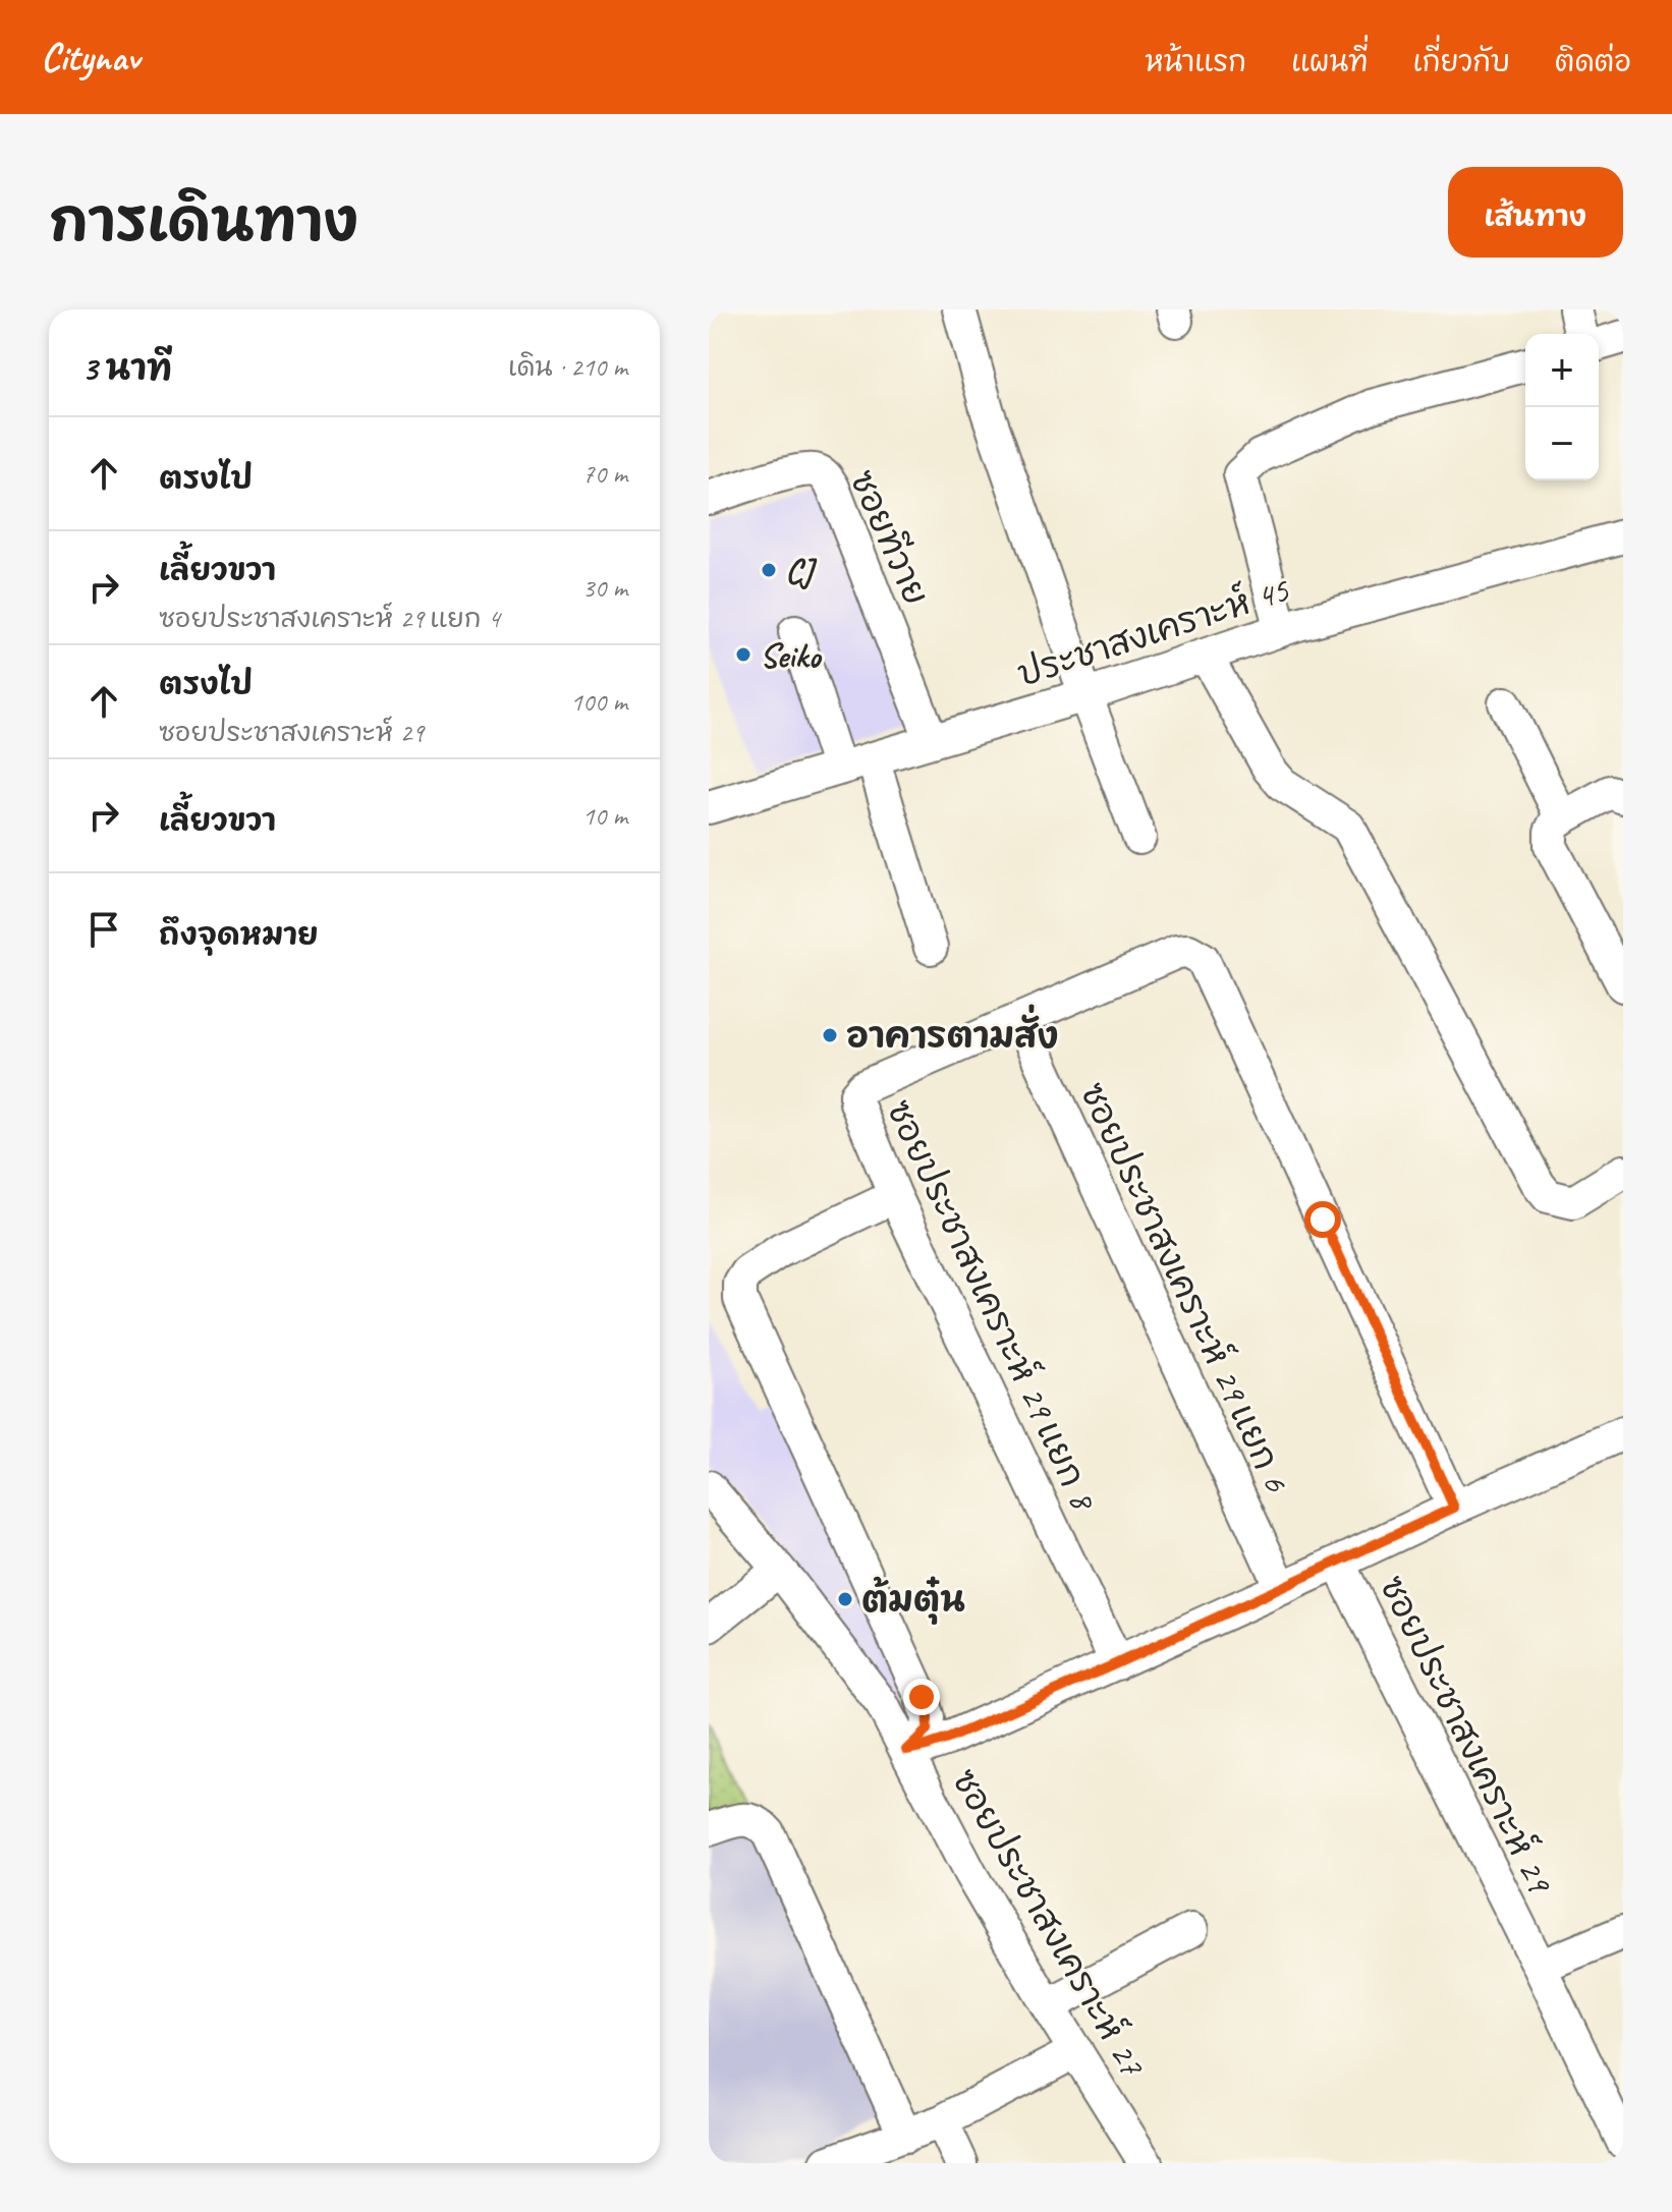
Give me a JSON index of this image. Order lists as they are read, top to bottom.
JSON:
{
  "streets": {
    "street": [
      "ซอยทีวาย",
      "ประชาสงเคราะห์ 45",
      "ซอยประชาสงเคราะห์ 29 แยก 6",
      "ซอยประชาสงเคราะห์ 29 แยก 8",
      "ซอยประชาสงเคราะห์ 29",
      "ซอยประชาสงเคราะห์ 27"
    ]
  },
  "crossings": [
    ["ซอยทีวาย", "ประชาสงเคราะห์ 45"],
    ["ซอยประชาสงเคราะห์ 29 แยก 6", "ซอยประชาสงเคราะห์ 29 แยก 8"],
    ["ซอยประชาสงเคราะห์ 29 แยก 6", "ซอยประชาสงเคราะห์ 29"],
    ["ซอยประชาสงเคราะห์ 29 แยก 8", "ซอยประชาสงเคราะห์ 29"],
    ["ซอยประชาสงเคราะห์ 29", "ซอยประชาสงเคราะห์ 27"]
  ],
  "places": [
    "CJ",
    "Seiko",
    "อาคารตามสั่ง",
    "ต้มตุ๋น"
  ],
  "page": {
    "header": "Citynav",
    "nav": [
      "หน้าแรก",
      "แผนที่",
      "เกี่ยวกับ",
      "ติดต่อ"
    ],
    "title": "การเดินทาง",
    "buttons": "เส้นทาง",
    "heading": ["3 นาที", "เดิน · 210 m"],
    "map_buttons": ["+", "−"],
    "list": [
      ["ตรงไป", "70 m"],
      ["เลี้ยวขวา", "ซอยประชาสงเคราะห์ 29 แยก 4", "30 m"],
      ["ตรงไป", "ซอยประชาสงเคราะห์ 29", "100 m"],
      ["เลี้ยวขวา", "10 m"],
      "ถึงจุดหมาย"
    ]
  }
}
